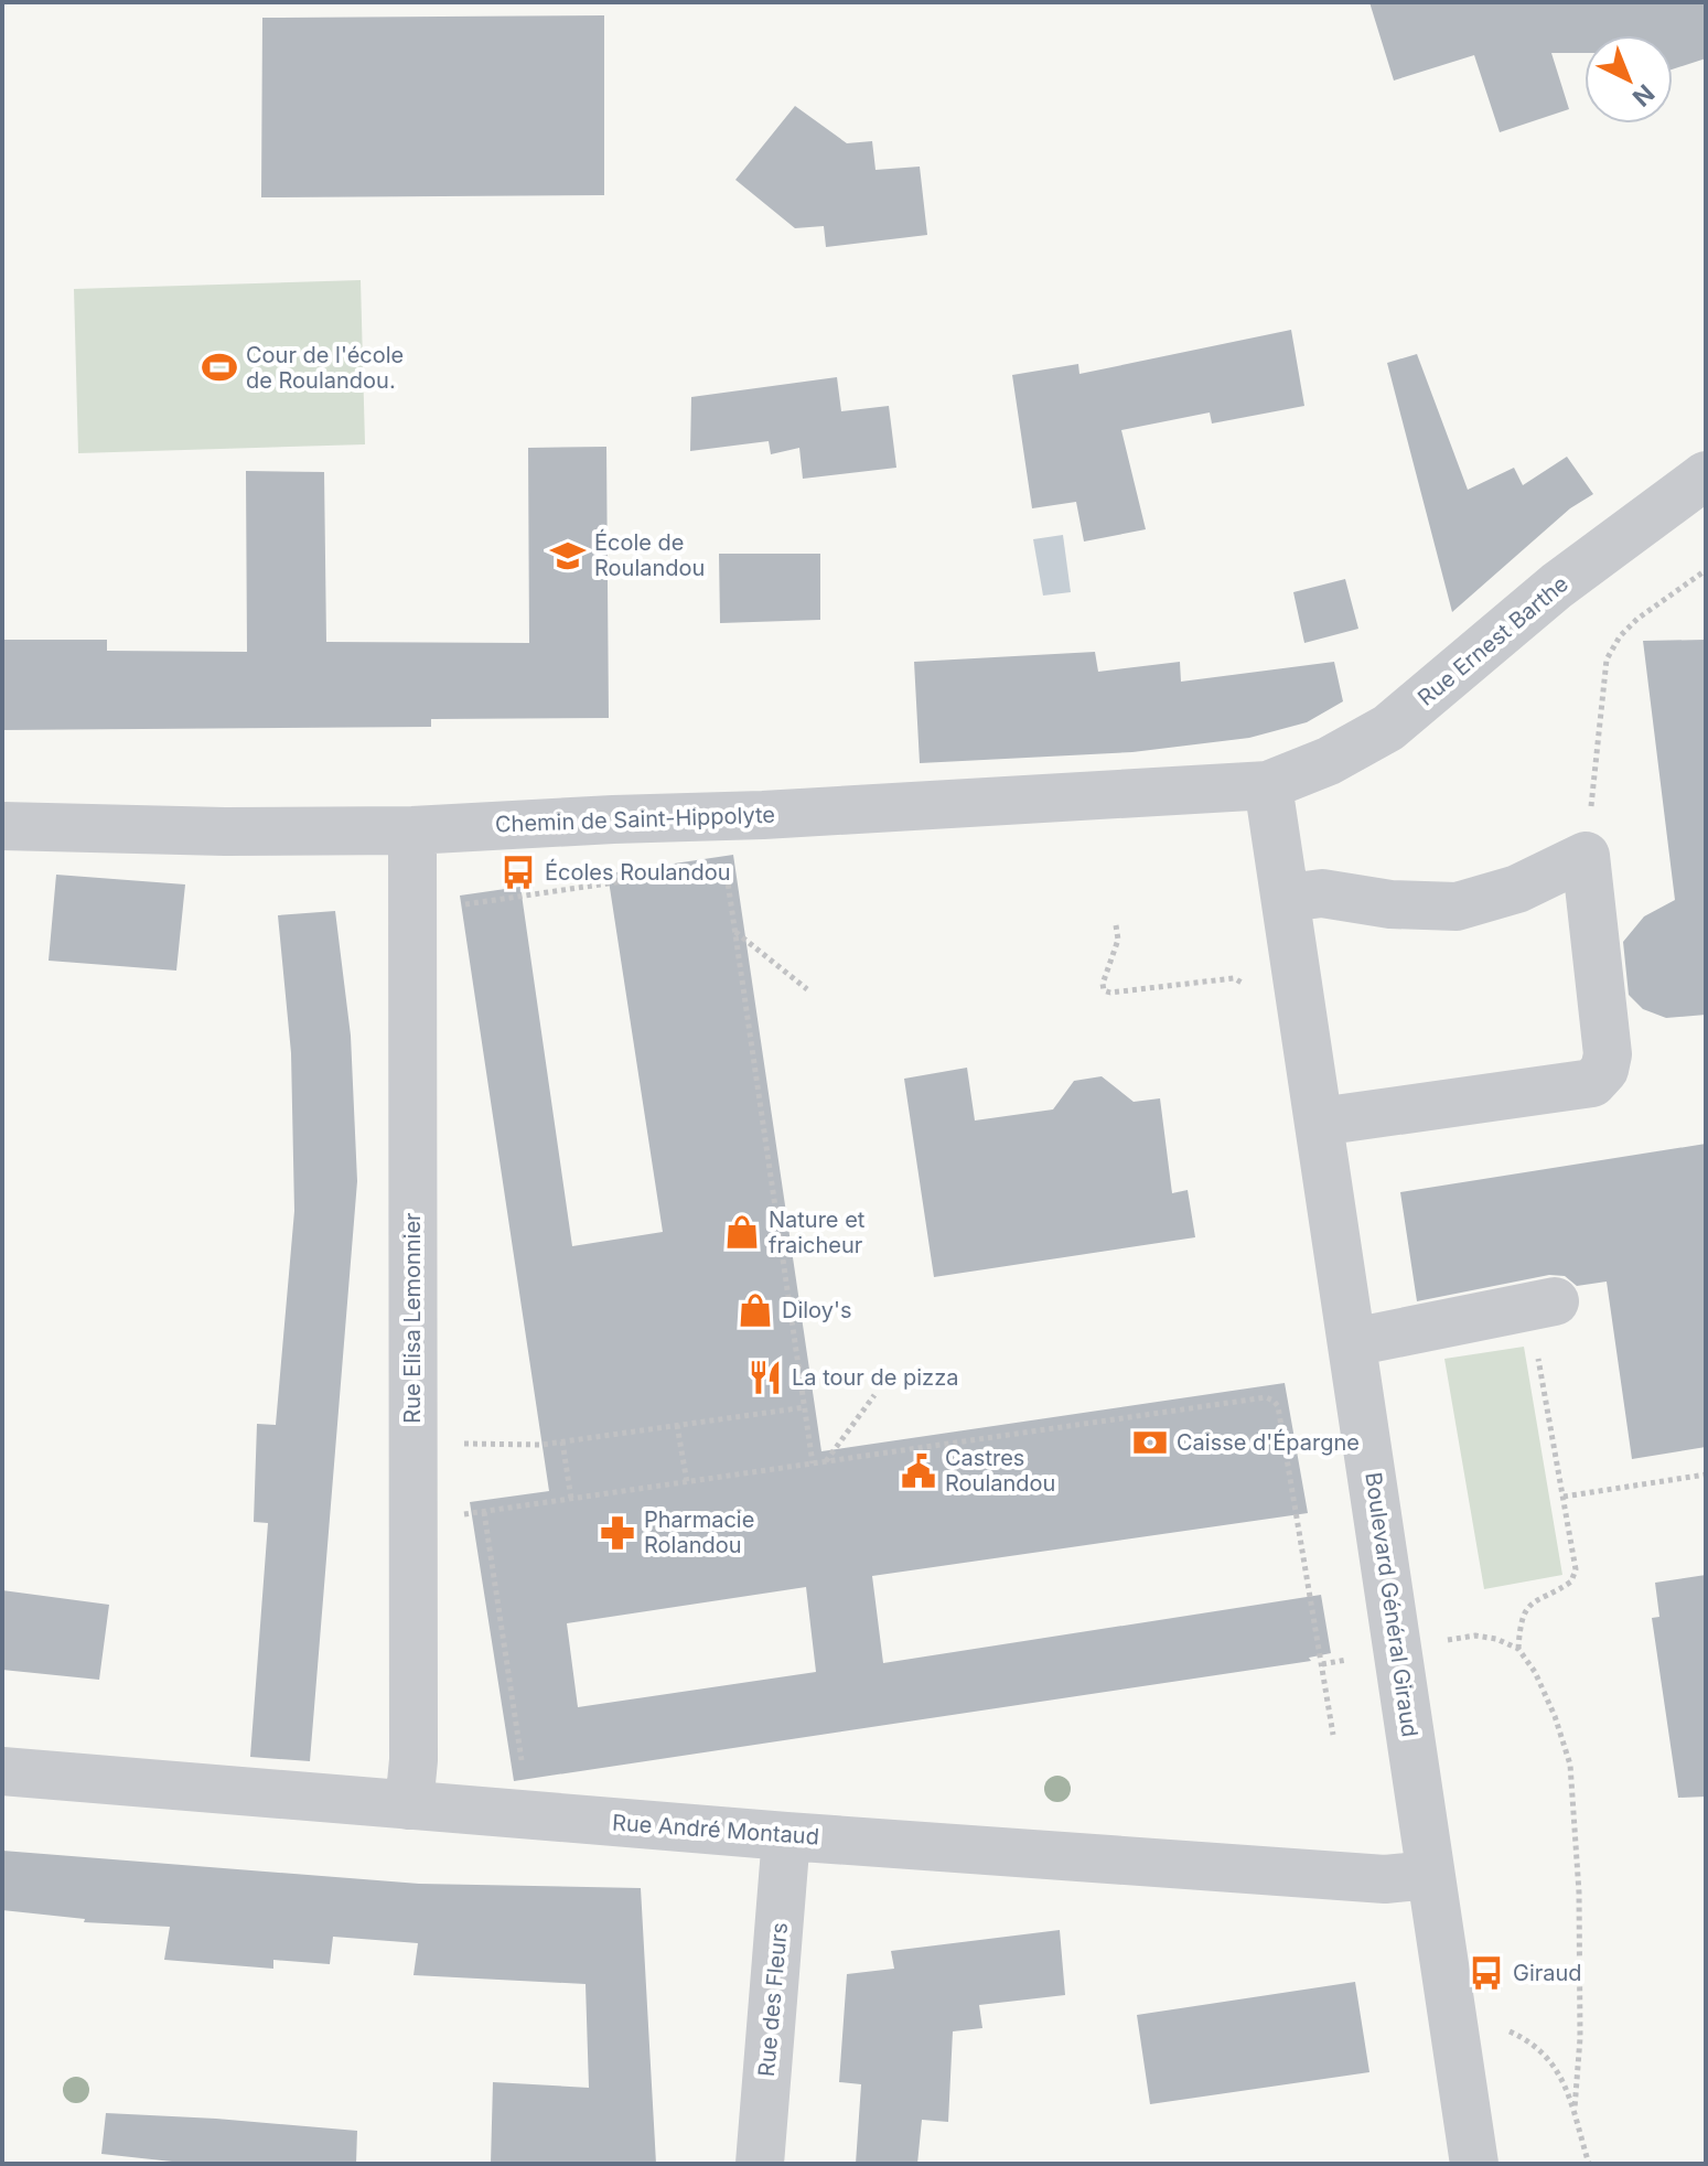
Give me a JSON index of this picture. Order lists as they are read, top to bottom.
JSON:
{
  "streets": {
    "street": [
      "Rue Ernest Barthe",
      "Chemin de Saint-Hippolyte",
      "Rue Elisa Lemonnier",
      "Boulevard Général Giraud",
      "Rue André Montaud",
      "Rue des Fleurs"
    ]
  },
  "crossings": [
    ["Rue Ernest Barthe", "Chemin de Saint-Hippolyte"],
    ["Rue Ernest Barthe", "Boulevard Général Giraud"],
    ["Chemin de Saint-Hippolyte", "Rue Elisa Lemonnier"],
    ["Chemin de Saint-Hippolyte", "Boulevard Général Giraud"],
    ["Rue Elisa Lemonnier", "Rue André Montaud"],
    ["Boulevard Général Giraud", "Rue André Montaud"],
    ["Rue André Montaud", "Rue des Fleurs"]
  ],
  "places": {
    "sports": ["Cour de l'école de Roulandou."],
    "school or university": ["École de Roulandou"],
    "bus stop": ["Écoles Roulandou", "Giraud"],
    "shop": ["Nature et fraicheur", "Diloy's"],
    "restaurant": ["La tour de pizza"],
    "bank": ["Caisse d'Épargne"],
    "public building": ["Castres Roulandou"],
    "pharmacy": ["Pharmacie Rolandou"]
  },
  "north": "bottom right"
}
